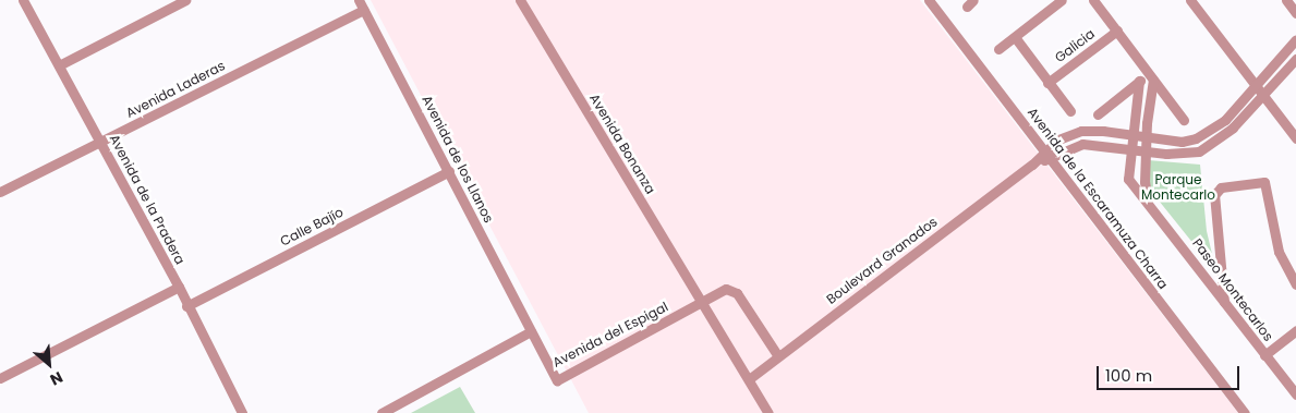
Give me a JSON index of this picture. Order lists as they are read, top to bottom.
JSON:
{
  "streets": {
    "street": [
      "Galicia",
      "Avenida Laderas",
      "Avenida Bonanza",
      "Avenida de los Llanos",
      "Avenida de la Escaramuza Charra",
      "Avenida de la Pradera",
      "Calle Bajío",
      "Boulevard Granados",
      "Paseo Montecarlos",
      "Avenida del Espigal"
    ]
  },
  "crossings": [
    ["Avenida Laderas", "Avenida de los Llanos"],
    ["Avenida Laderas", "Avenida de la Pradera"],
    ["Avenida Bonanza", "Boulevard Granados"],
    ["Avenida Bonanza", "Avenida del Espigal"],
    ["Avenida de los Llanos", "Calle Bajío"],
    ["Avenida de los Llanos", "Avenida del Espigal"],
    ["Avenida de la Escaramuza Charra", "Boulevard Granados"],
    ["Avenida de la Pradera", "Calle Bajío"],
    ["Boulevard Granados", "Paseo Montecarlos"]
  ],
  "parks": ["Parque Montecarlo"],
  "scale_bar": "100 m",
  "north": "bottom right"
}
